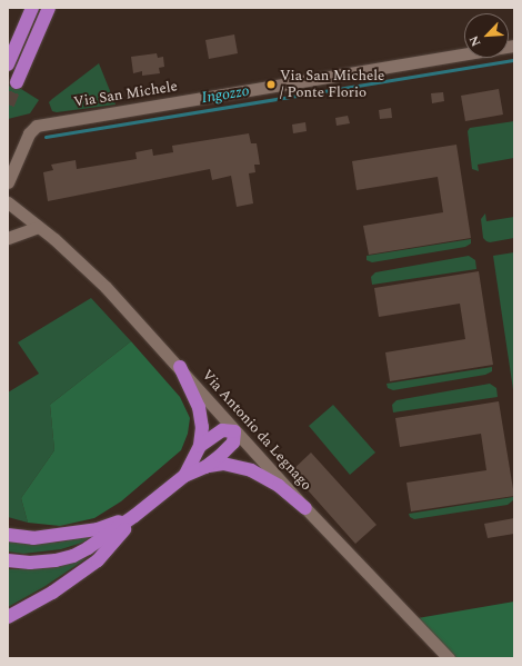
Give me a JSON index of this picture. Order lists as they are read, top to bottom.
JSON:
{
  "streets": {
    "street": ["Via San Michele", "Via Antonio da Legnago"]
  },
  "water": ["Ingozzo"],
  "places": ["Via San Michele / Ponte Florio"],
  "north": "bottom left"
}
